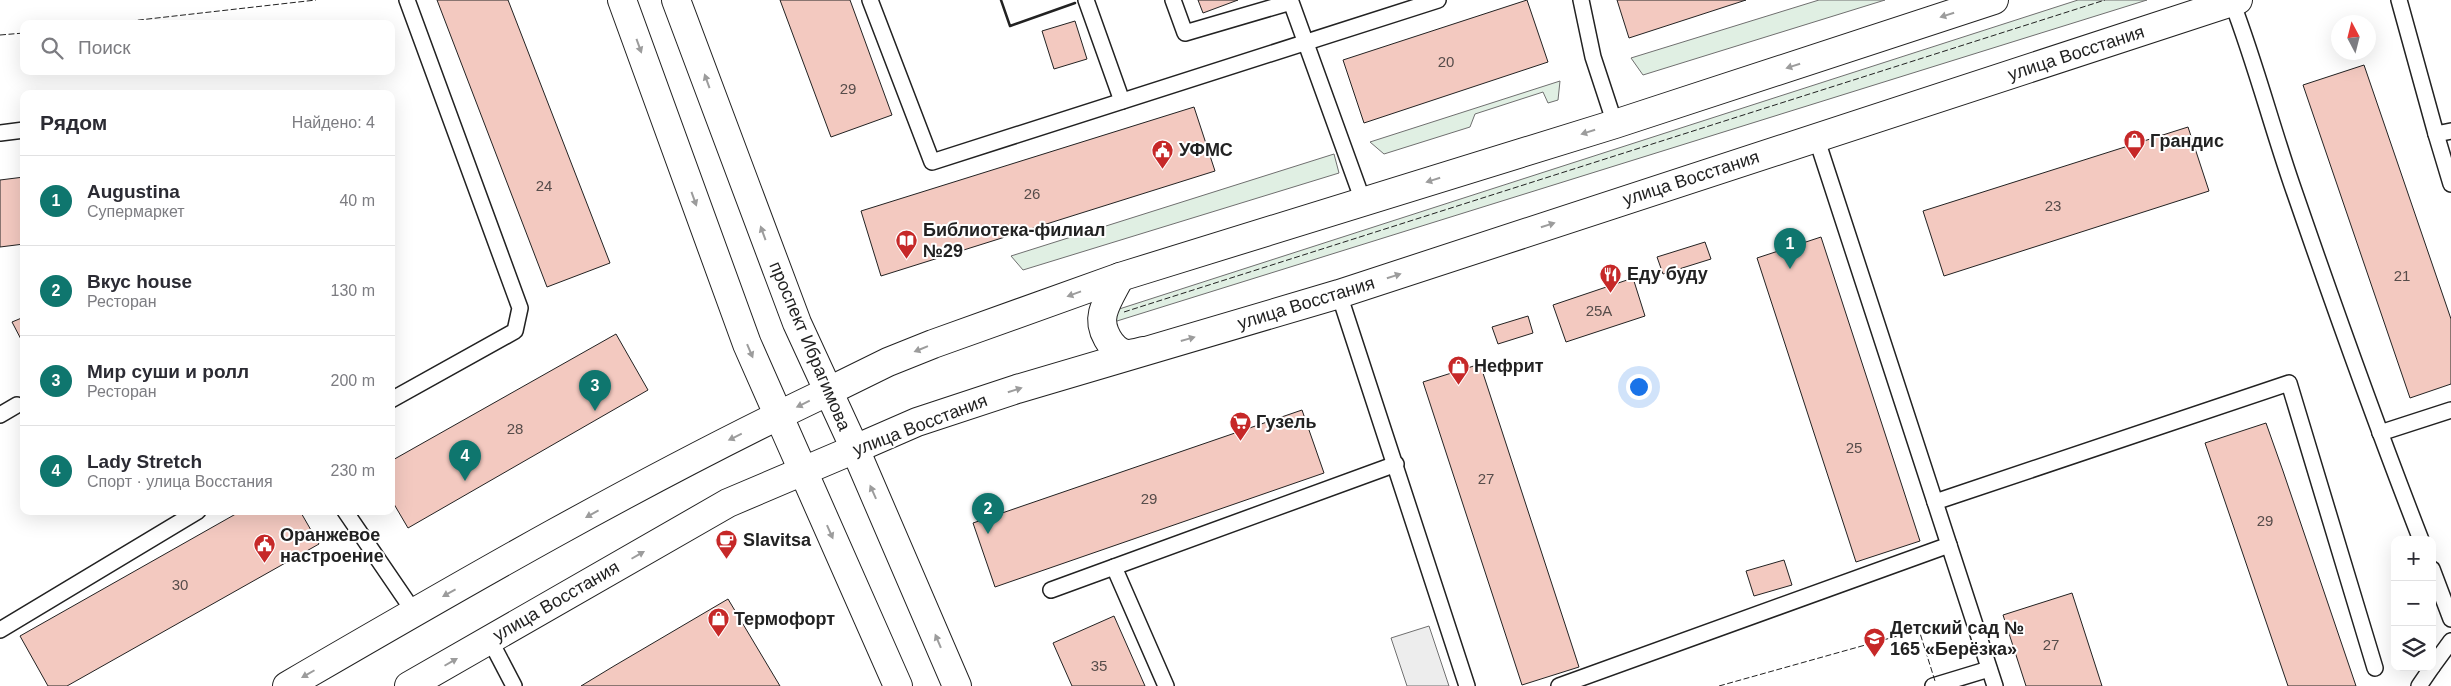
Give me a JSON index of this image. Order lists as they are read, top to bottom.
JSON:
{
  "streets": {
    "main road": ["улица Восстания", "проспект Ибрагимова"]
  },
  "crossings": [
    ["улица Восстания", "проспект Ибрагимова"]
  ],
  "places": {
    "shop": ["Грандис", "Нефрит", "Термофорт"],
    "public building": ["УФМС", "Оранжевое настроение"],
    "library": ["Библиотека-филиал №29"],
    "restaurant": ["Еду буду"],
    "supermarket": ["Гузель"],
    "cafe": ["Slavitsa"],
    "school or university": ["Детский сад № 165 «Берёзка»"]
  },
  "house_numbers": [
    "20",
    "29",
    "24",
    "26",
    "23",
    "21",
    "25А",
    "28",
    "25",
    "27",
    "29",
    "29",
    "30",
    "27",
    "35"
  ],
  "north": "top",
  "page": {
    "search": "Поиск",
    "heading": ["Рядом", "Найдено: 4"],
    "list": [
      {
        "mark": "1",
        "name": "Augustina",
        "note": "Супермаркет",
        "value": "40 m"
      },
      {
        "mark": "2",
        "name": "Вкус house",
        "note": "Ресторан",
        "value": "130 m"
      },
      {
        "mark": "3",
        "name": "Мир суши и ролл",
        "note": "Ресторан",
        "value": "200 m"
      },
      {
        "mark": "4",
        "name": "Lady Stretch",
        "note": "Спорт · улица Восстания",
        "value": "230 m"
      }
    ],
    "pins": [
      "1",
      "3",
      "4",
      "2"
    ],
    "map_buttons": ["+", "−"]
  }
}
